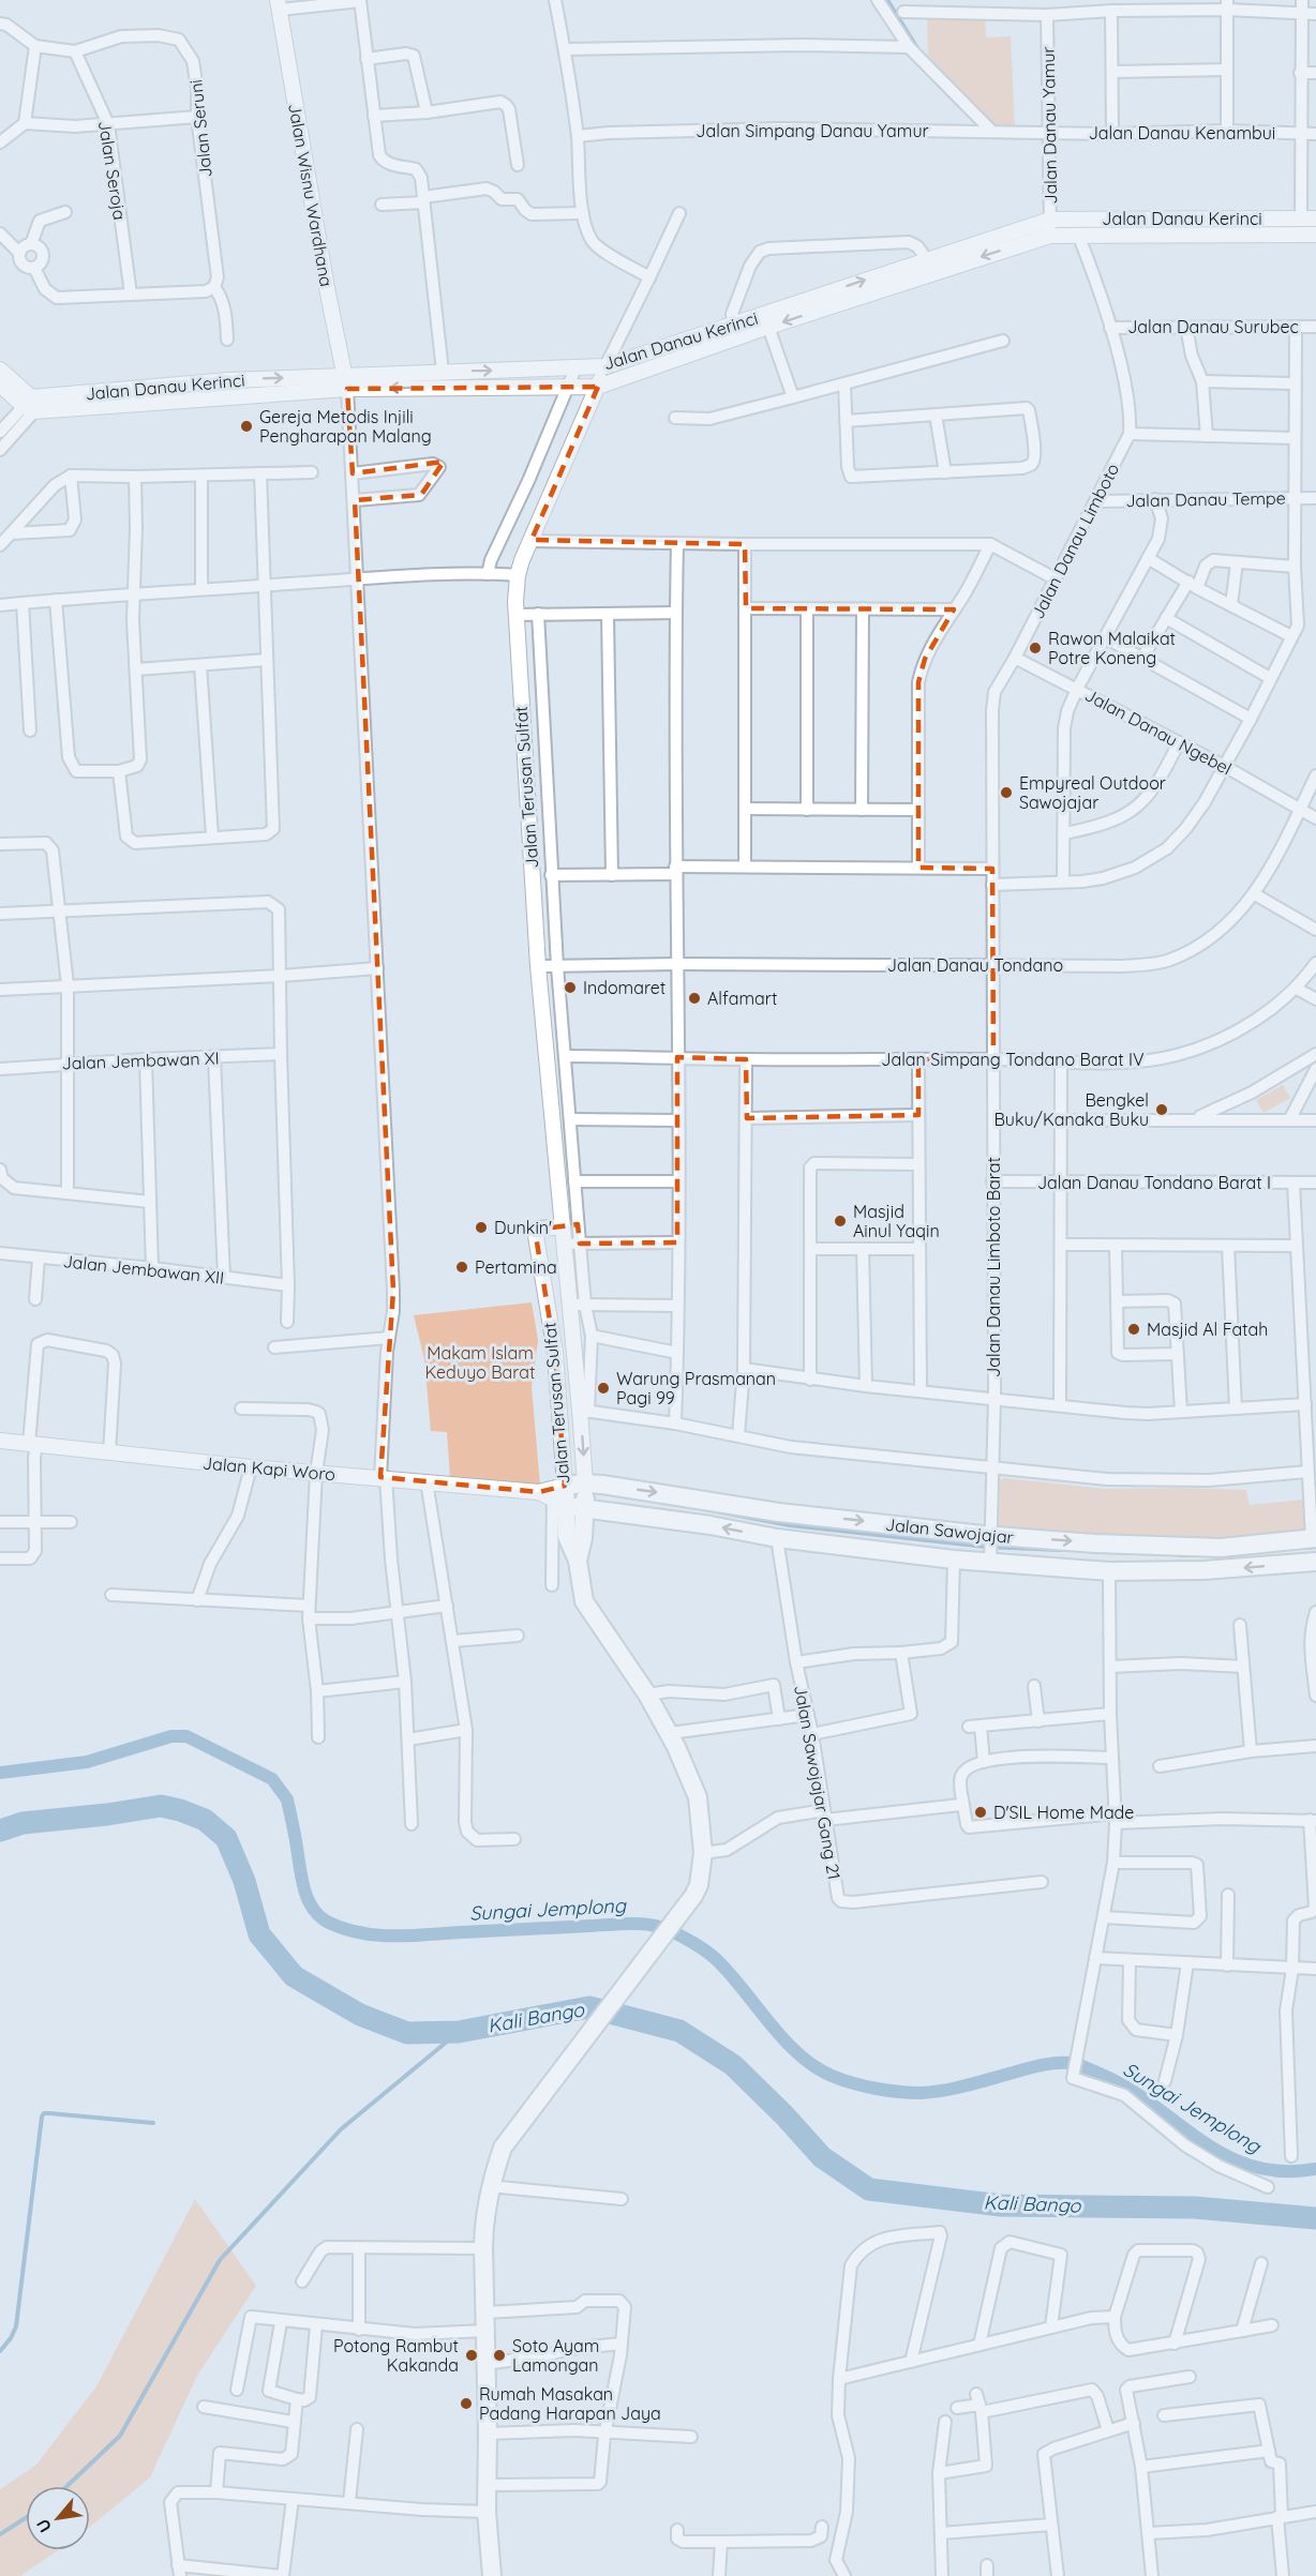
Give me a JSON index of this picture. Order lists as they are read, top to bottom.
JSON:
{
  "streets": {
    "main road": ["Jalan Terusan Sulfat", "Jalan Kapi Woro", "Jalan Sawojajar"],
    "street": [
      "Jalan Danau Yamur",
      "Jalan Seruni",
      "Jalan Simpang Danau Yamur",
      "Jalan Danau Kenambui",
      "Jalan Seroja",
      "Jalan Wisnu Wardhana",
      "Jalan Danau Kerinci",
      "Jalan Danau Surubec",
      "Jalan Danau Tempe",
      "Jalan Danau Limboto",
      "Jalan Danau Ngebel",
      "Jalan Danau Tondano",
      "Jalan Simpang Tondano Barat IV",
      "Jalan Jembawan XI",
      "Jalan Danau Tondano Barat I",
      "Jalan Danau Limboto Barat",
      "Jalan Jembawan XII",
      "Jalan Sawojajar Gang 21"
    ]
  },
  "crossings": [
    ["Jalan Danau Yamur", "Jalan Simpang Danau Yamur"],
    ["Jalan Danau Yamur", "Jalan Danau Kenambui"],
    ["Jalan Danau Yamur", "Jalan Danau Kerinci"],
    ["Jalan Seruni", "Jalan Seroja"],
    ["Jalan Simpang Danau Yamur", "Jalan Danau Kenambui"],
    ["Jalan Wisnu Wardhana", "Jalan Danau Kerinci"],
    ["Jalan Danau Kerinci", "Jalan Danau Limboto"],
    ["Jalan Danau Kerinci", "Jalan Terusan Sulfat"],
    ["Jalan Danau Surubec", "Jalan Danau Limboto"],
    ["Jalan Danau Tempe", "Jalan Danau Limboto"],
    ["Jalan Danau Limboto", "Jalan Danau Ngebel"],
    ["Jalan Danau Limboto", "Jalan Danau Tondano"],
    ["Jalan Danau Limboto", "Jalan Danau Limboto Barat"],
    ["Jalan Danau Ngebel", "Jalan Danau Tondano"],
    ["Jalan Terusan Sulfat", "Jalan Danau Tondano"],
    ["Jalan Terusan Sulfat", "Jalan Simpang Tondano Barat IV"],
    ["Jalan Terusan Sulfat", "Jalan Kapi Woro"],
    ["Jalan Terusan Sulfat", "Jalan Sawojajar"],
    ["Jalan Danau Tondano", "Jalan Danau Limboto Barat"],
    ["Jalan Simpang Tondano Barat IV", "Jalan Danau Limboto Barat"],
    ["Jalan Danau Tondano Barat I", "Jalan Danau Limboto Barat"],
    ["Jalan Danau Limboto Barat", "Jalan Sawojajar"],
    ["Jalan Kapi Woro", "Jalan Sawojajar"],
    ["Jalan Sawojajar", "Jalan Sawojajar Gang 21"]
  ],
  "water": ["Sungai Jemplong", "Kali Bango"],
  "parks": ["Makam Islam Keduyo Barat"],
  "places": [
    "Gereja Metodis Injili Pengharapan Malang",
    "Rawon Malaikat Potre Koneng",
    "Empyreal Outdoor Sawojajar",
    "Indomaret",
    "Alfamart",
    "Bengkel Buku/Kanaka Buku",
    "Masjid Ainul Yaqin",
    "Dunkin'",
    "Pertamina",
    "Masjid Al Fatah",
    "Warung Prasmanan Pagi 99",
    "D'SIL Home Made",
    "Potong Rambut Kakanda",
    "Soto Ayam Lamongan",
    "Rumah Masakan Padang Harapan Jaya"
  ],
  "north": "bottom left"
}
